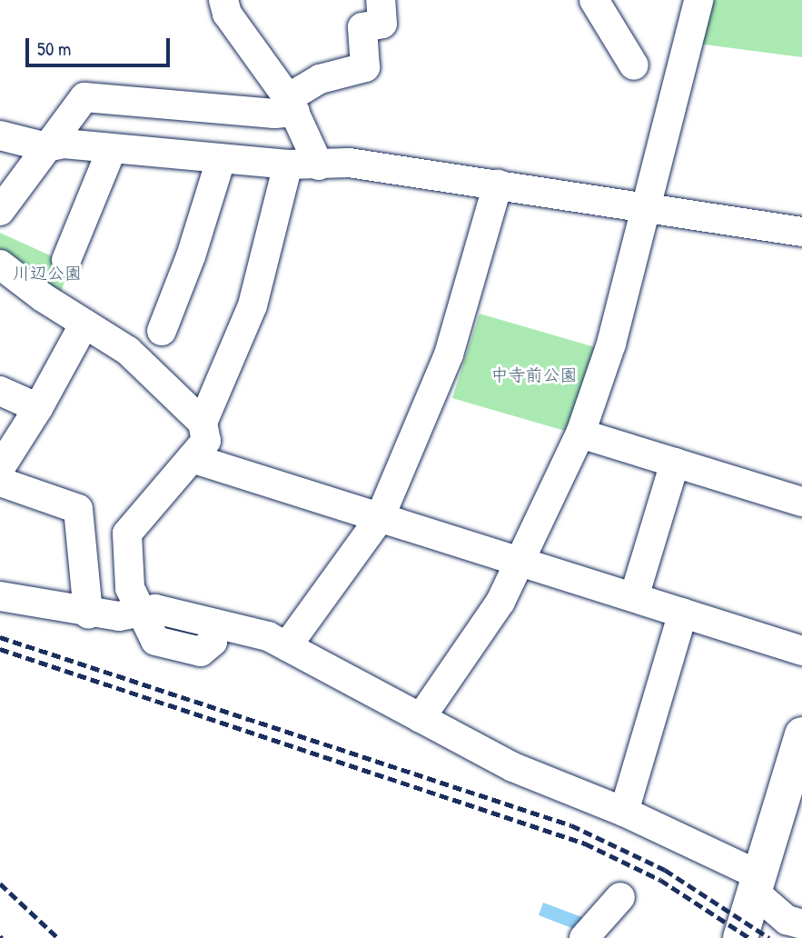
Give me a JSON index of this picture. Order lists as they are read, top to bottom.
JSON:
{
  "parks": ["川辺公園", "中寺前公園"],
  "scale_bar": "50 m"
}
